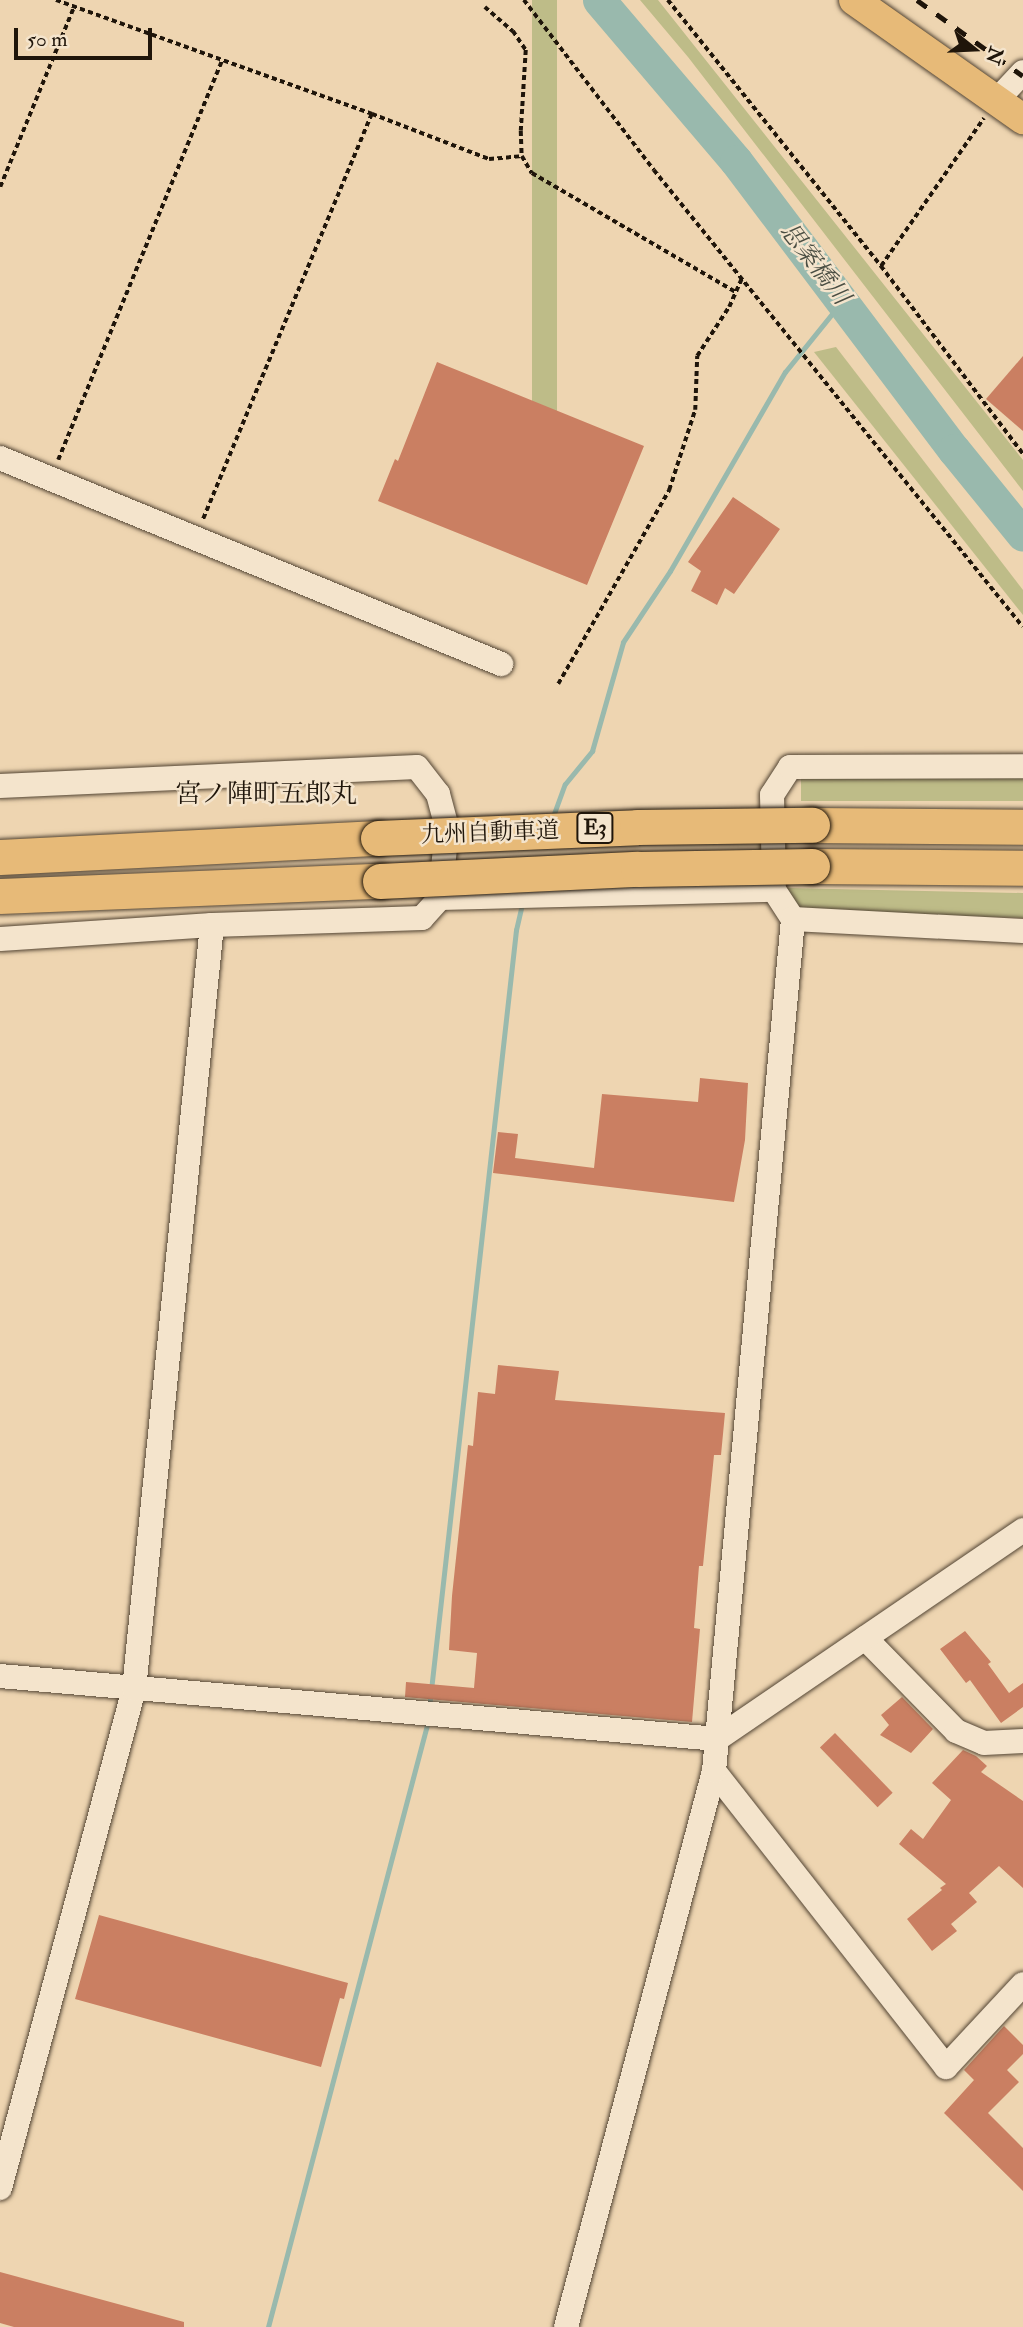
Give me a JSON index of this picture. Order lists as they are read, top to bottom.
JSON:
{
  "streets": {
    "highway": ["E3", "九州自動車道"]
  },
  "districts": ["宮ノ陣町五郎丸"],
  "water": ["思案橋川"],
  "scale_bar": "50 m",
  "north": "right"
}
